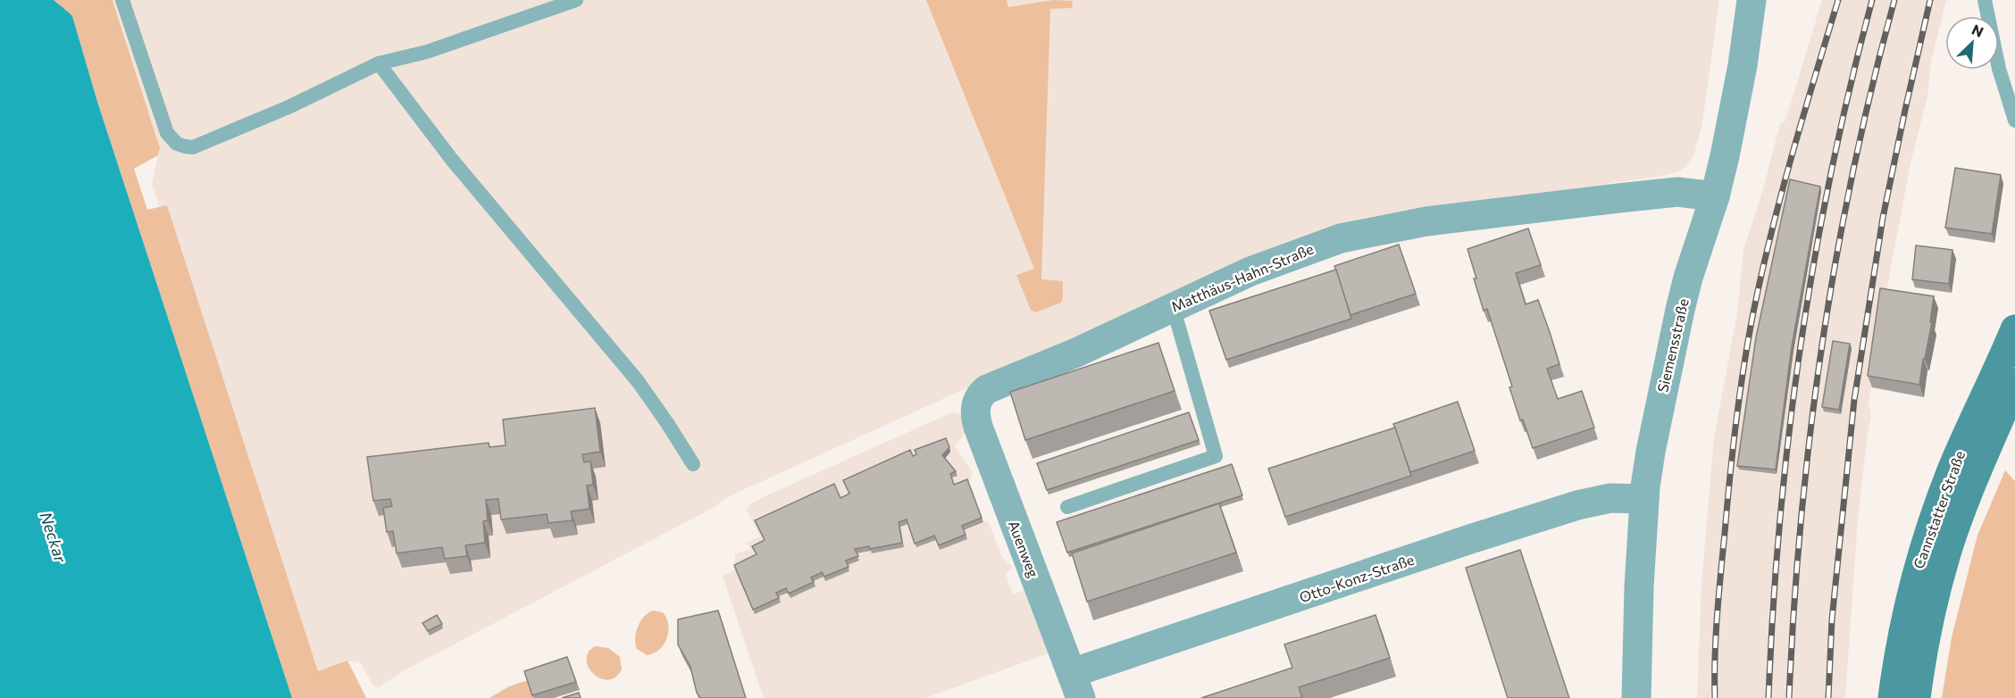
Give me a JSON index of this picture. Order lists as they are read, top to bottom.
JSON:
{
  "streets": {
    "main road": ["Cannstatter Straße"],
    "street": [
      "Matthäus-Hahn-Straße",
      "Siemensstraße",
      "Auenweg",
      "Otto-Konz-Straße"
    ]
  },
  "crossings": [
    ["Matthäus-Hahn-Straße", "Siemensstraße"],
    ["Matthäus-Hahn-Straße", "Auenweg"],
    ["Siemensstraße", "Otto-Konz-Straße"],
    ["Auenweg", "Otto-Konz-Straße"]
  ],
  "water": ["Neckar"],
  "north": "top right"
}
